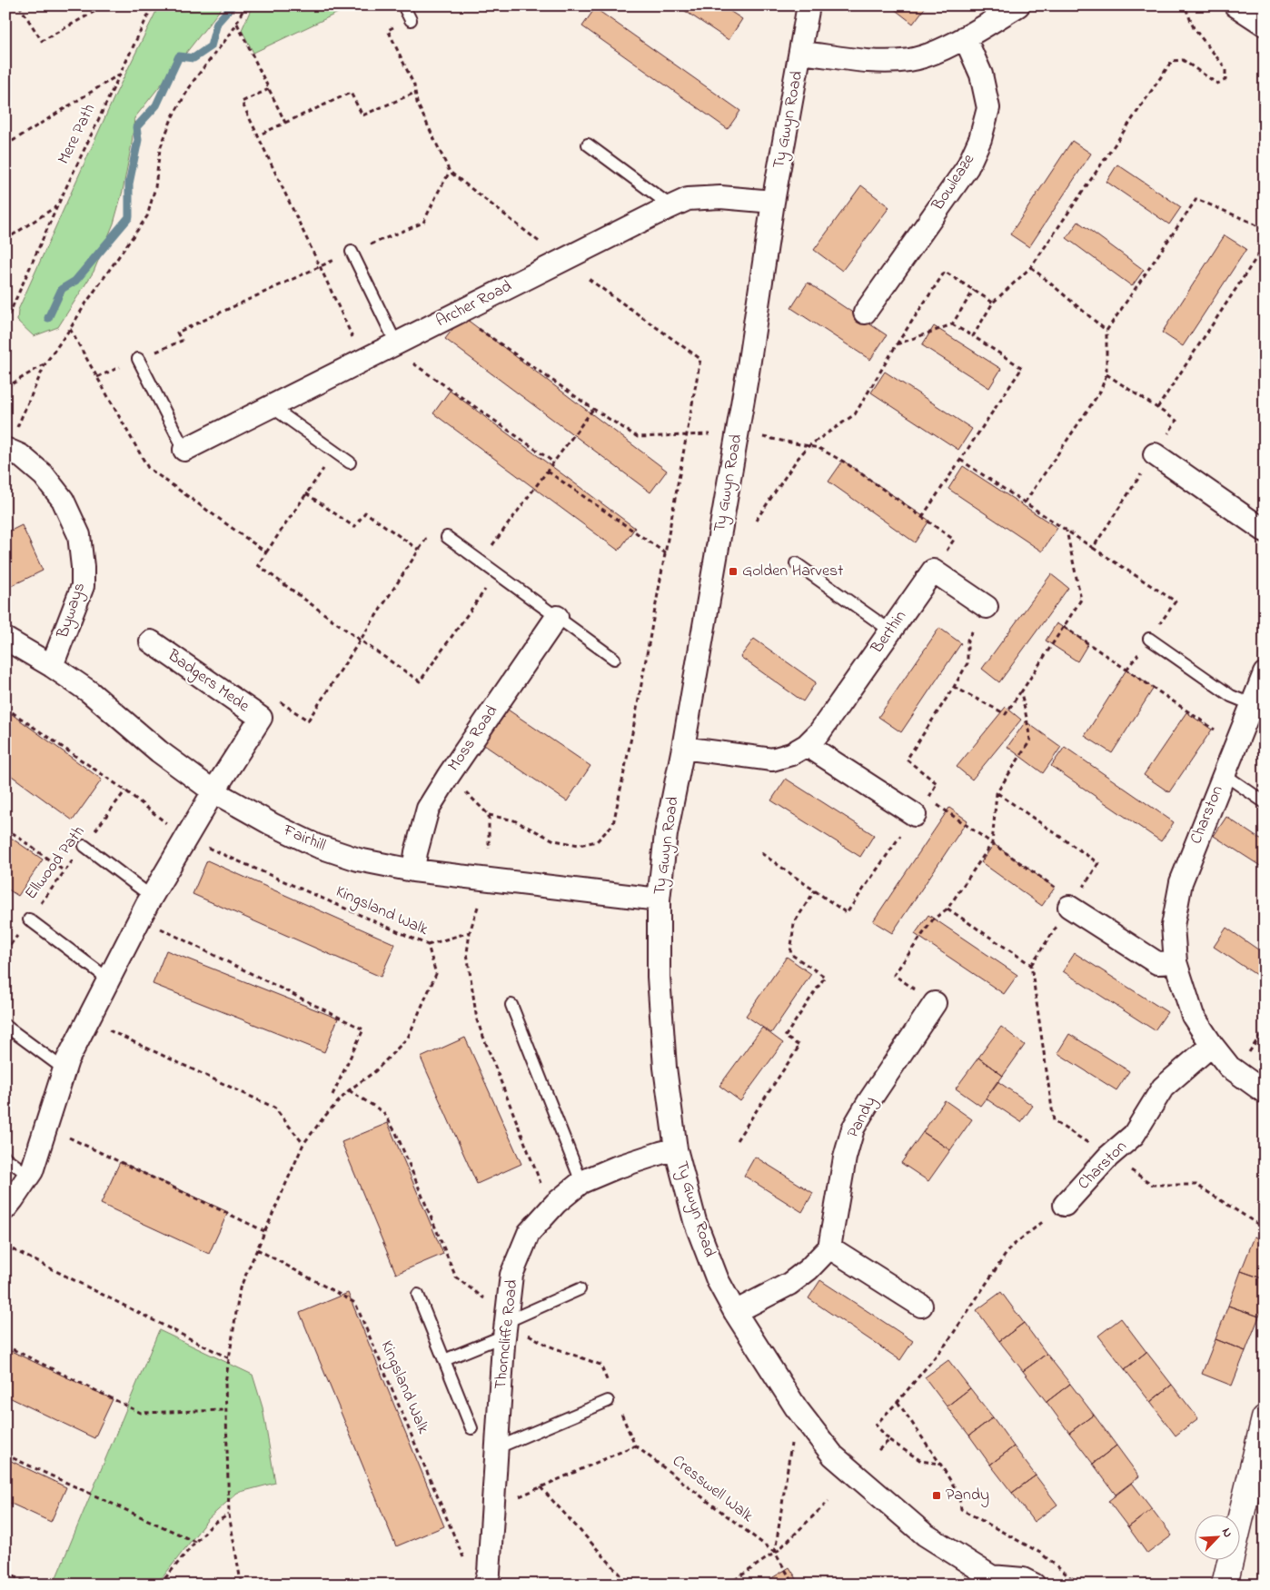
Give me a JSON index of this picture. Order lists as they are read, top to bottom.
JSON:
{
  "streets": {
    "street": [
      "Ty Gwyn Road",
      "Bowleaze",
      "Archer Road",
      "Byways",
      "Berthin",
      "Badgers Mede",
      "Moss Road",
      "Charston",
      "Fairhill",
      "Pandy",
      "Thorncliffe Road"
    ],
    "path": [
      "Mere Path",
      "Ellwood Path",
      "Kingsland Walk",
      "Cresswell Walk"
    ]
  },
  "crossings": [
    ["Ty Gwyn Road", "Archer Road"],
    ["Ty Gwyn Road", "Berthin"],
    ["Ty Gwyn Road", "Fairhill"],
    ["Ty Gwyn Road", "Thorncliffe Road"],
    ["Byways", "Fairhill"],
    ["Badgers Mede", "Fairhill"],
    ["Badgers Mede", "Kingsland Walk"],
    ["Moss Road", "Fairhill"],
    ["Ellwood Path", "Kingsland Walk"]
  ],
  "places": {
    "transit": ["Golden Harvest", "Pandy"]
  },
  "north": "top right"
}
